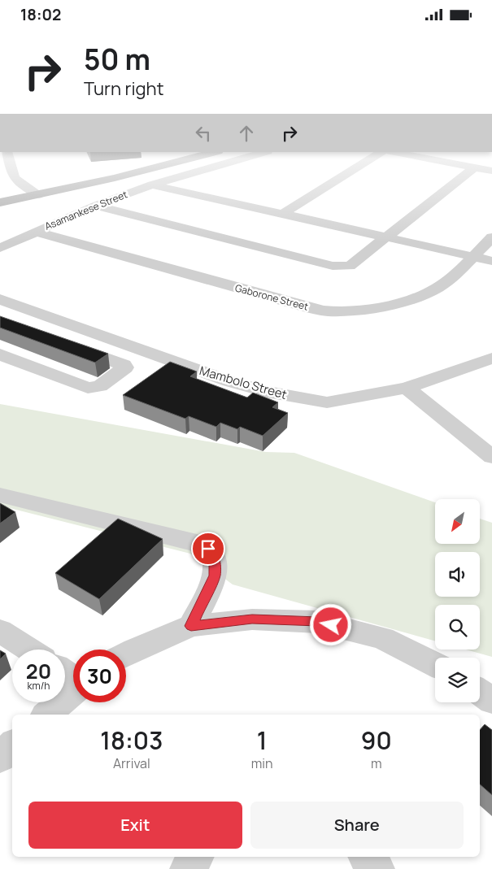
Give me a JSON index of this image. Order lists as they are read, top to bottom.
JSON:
{
  "streets": {
    "street": ["Asamankese Street", "Gaborone Street", "Mambolo Street"]
  },
  "crossings": [
    ["Asamankese Street", "Gaborone Street"]
  ],
  "north": "bottom left",
  "page": {
    "status": "18:02",
    "turn": ["50 m", "Turn right"],
    "speed": "20 km/h",
    "limit": "30",
    "eta": [
      "18:03",
      "Arrival",
      "1",
      "min",
      "90",
      "m"
    ],
    "buttons": ["Exit", "Share"]
  }
}
